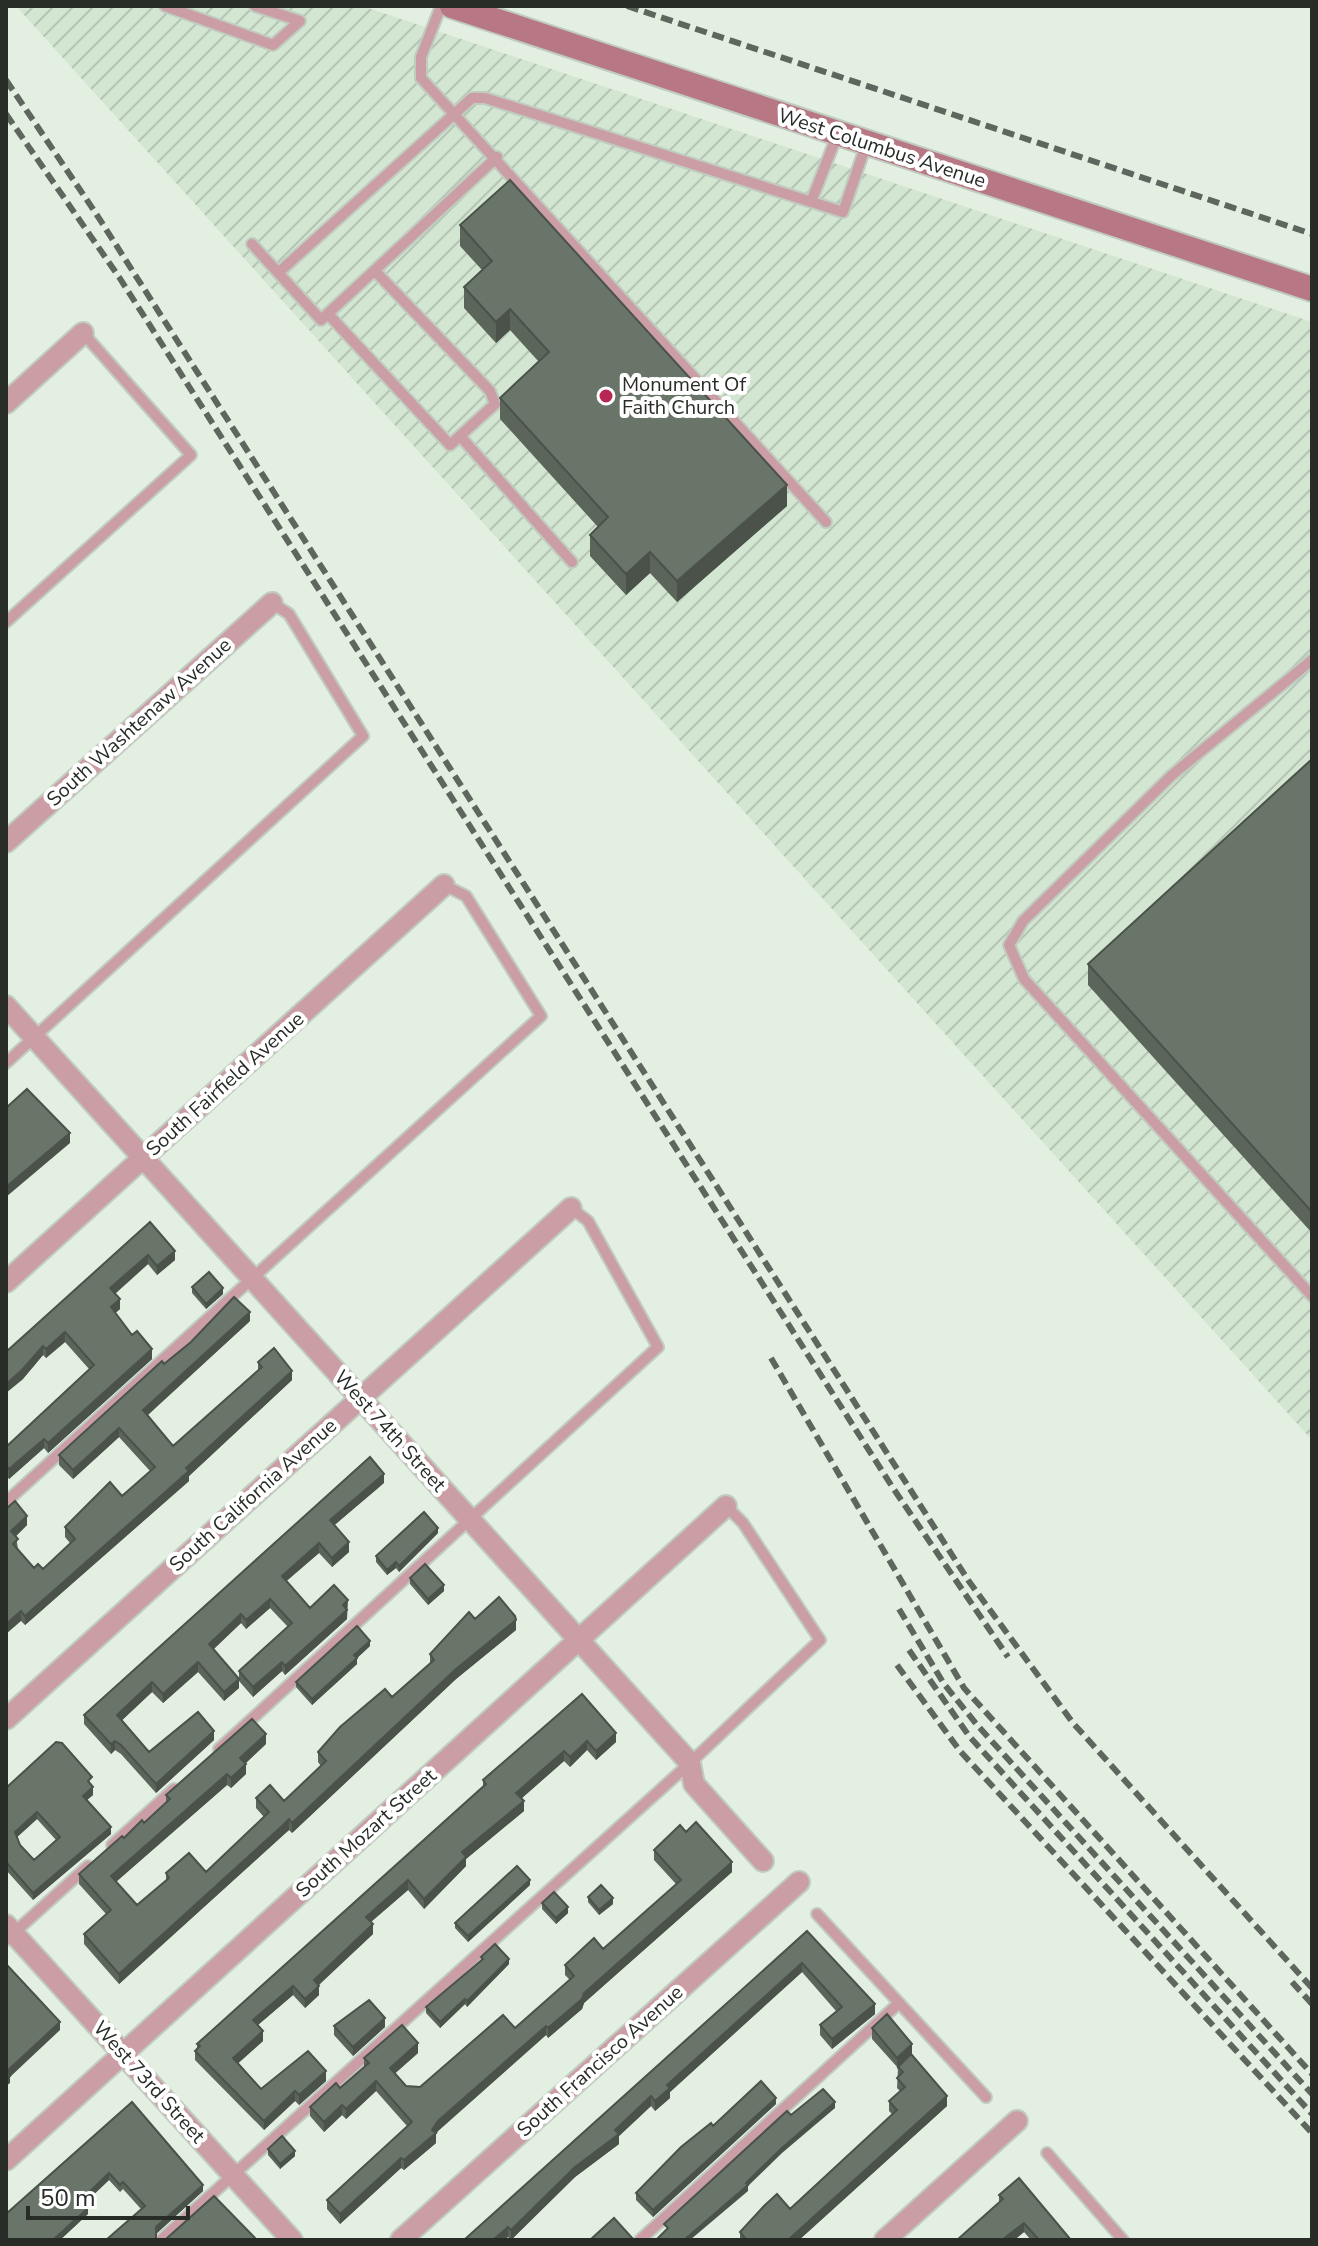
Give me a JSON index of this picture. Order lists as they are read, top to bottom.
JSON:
{
  "streets": {
    "main road": ["West Columbus Avenue"],
    "street": [
      "South Washtenaw Avenue",
      "South Fairfield Avenue",
      "West 74th Street",
      "South California Avenue",
      "South Mozart Street",
      "South Francisco Avenue",
      "West 73rd Street"
    ]
  },
  "crossings": [
    ["South Fairfield Avenue", "West 74th Street"],
    ["West 74th Street", "South California Avenue"],
    ["West 74th Street", "South Mozart Street"],
    ["South Mozart Street", "West 73rd Street"]
  ],
  "places": ["Monument Of Faith Church"],
  "scale_bar": "50 m"
}
